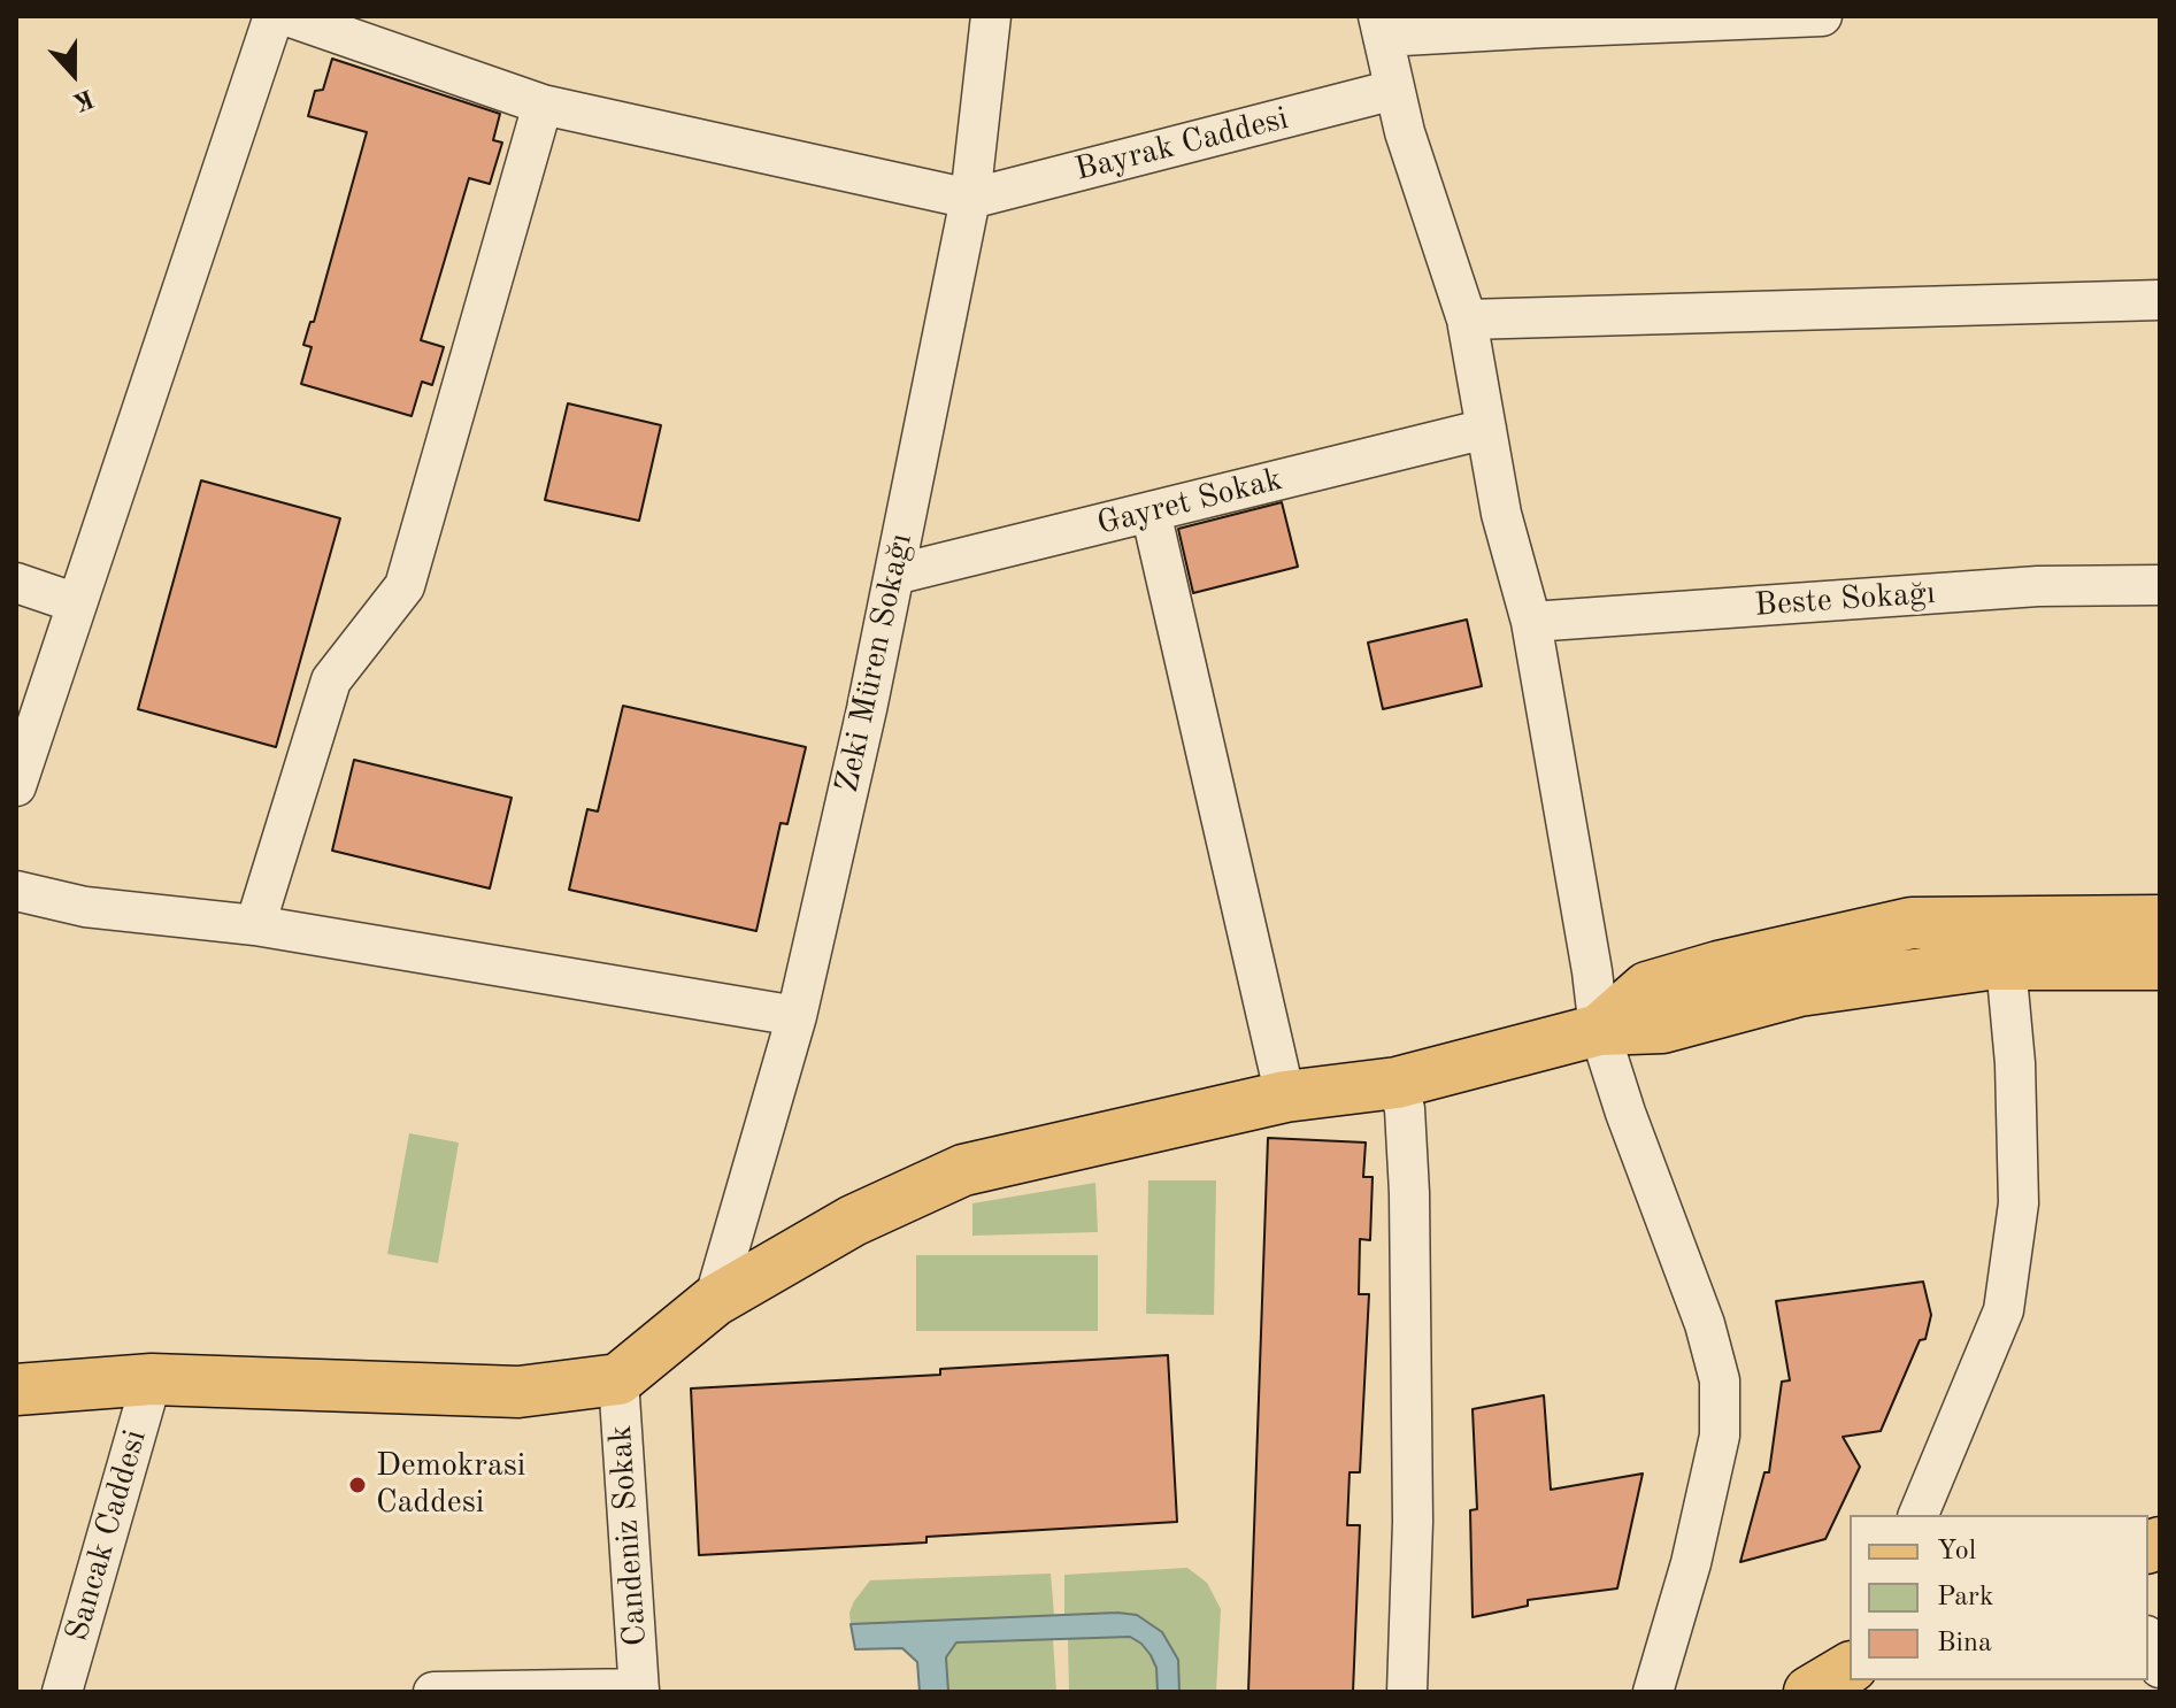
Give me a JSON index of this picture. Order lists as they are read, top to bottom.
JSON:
{
  "streets": {
    "street": [
      "Bayrak Caddesi",
      "Gayret Sokak",
      "Beste Sokağı",
      "Zeki Müren Sokağı",
      "Sancak Caddesi",
      "Candeniz Sokak"
    ]
  },
  "crossings": [
    ["Bayrak Caddesi", "Zeki Müren Sokağı"],
    ["Gayret Sokak", "Zeki Müren Sokağı"]
  ],
  "places": ["Demokrasi Caddesi"],
  "legend": ["Yol", "Park", "Bina"],
  "north": "bottom"
}
